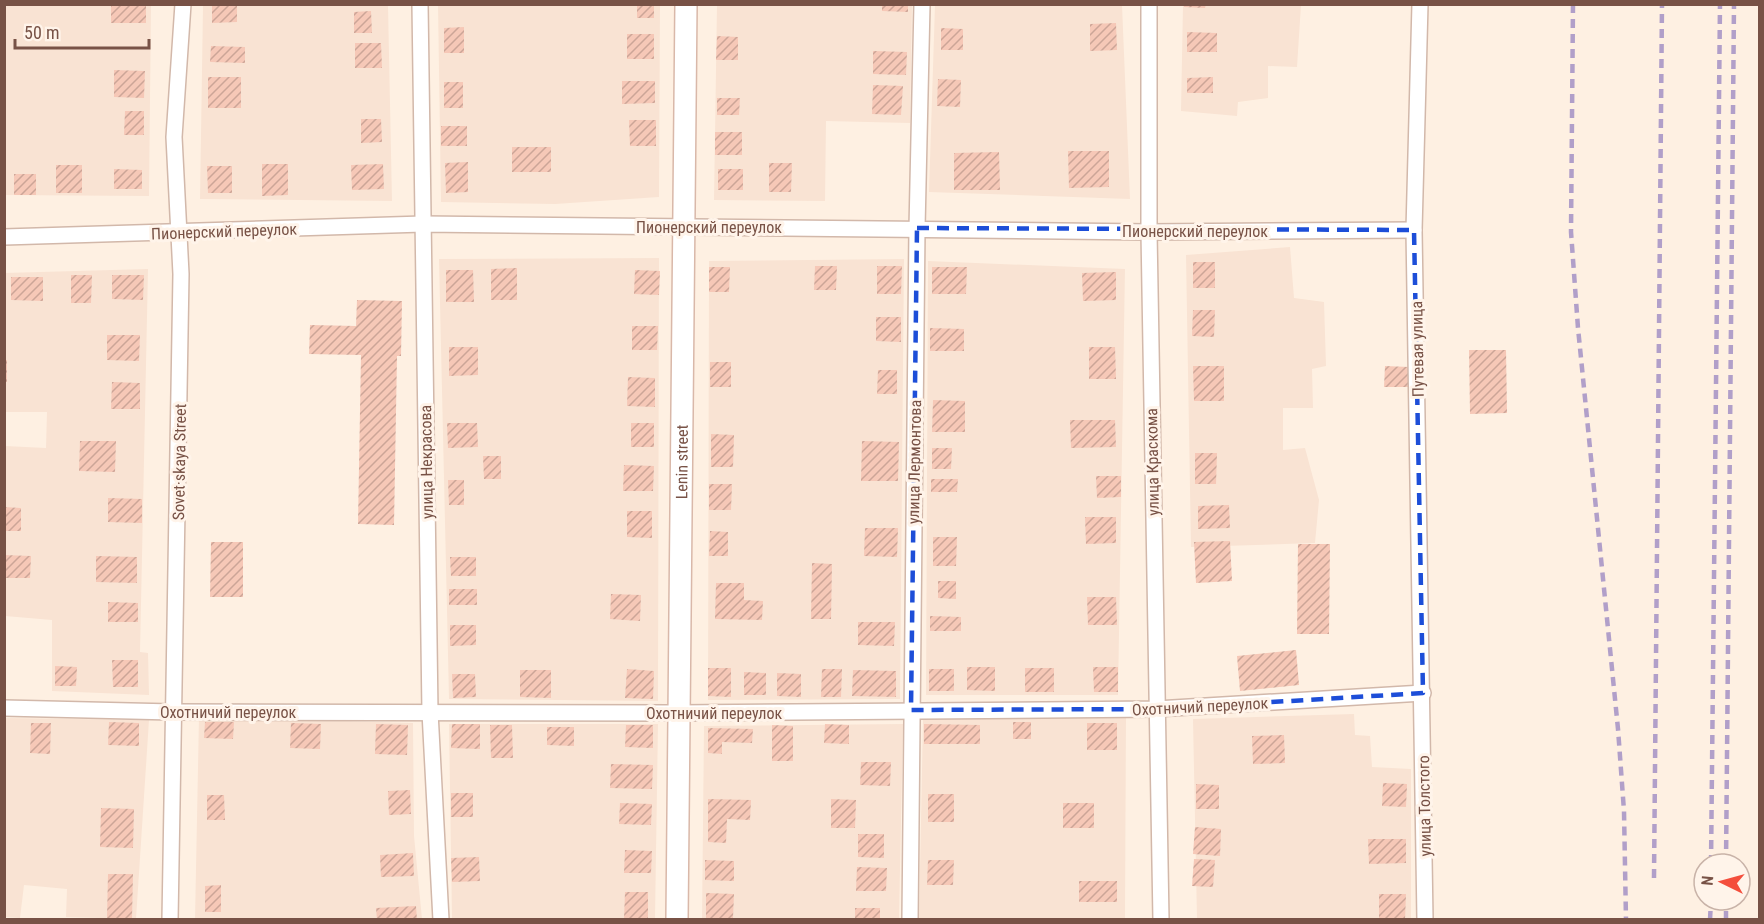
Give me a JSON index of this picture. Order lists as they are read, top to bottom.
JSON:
{
  "streets": {
    "main road": ["Lenin street"],
    "street": [
      "Пионерский переулок",
      "Путевая улица",
      "Sovet·skaya Street",
      "улица Некрасова",
      "улица Лермонтова",
      "улица Краскома",
      "Охотничий переулок",
      "улица Толстого"
    ]
  },
  "crossings": [
    ["Пионерский переулок", "Путевая улица"],
    ["Пионерский переулок", "Sovet·skaya Street"],
    ["Пионерский переулок", "улица Некрасова"],
    ["Пионерский переулок", "Lenin street"],
    ["Пионерский переулок", "улица Лермонтова"],
    ["Пионерский переулок", "улица Краскома"],
    ["Путевая улица", "Охотничий переулок"],
    ["Путевая улица", "улица Толстого"],
    ["Sovet·skaya Street", "Охотничий переулок"],
    ["улица Некрасова", "Охотничий переулок"],
    ["Lenin street", "Охотничий переулок"],
    ["улица Лермонтова", "Охотничий переулок"],
    ["улица Краскома", "Охотничий переулок"],
    ["Охотничий переулок", "улица Толстого"]
  ],
  "scale_bar": "50 m",
  "north": "left"
}
